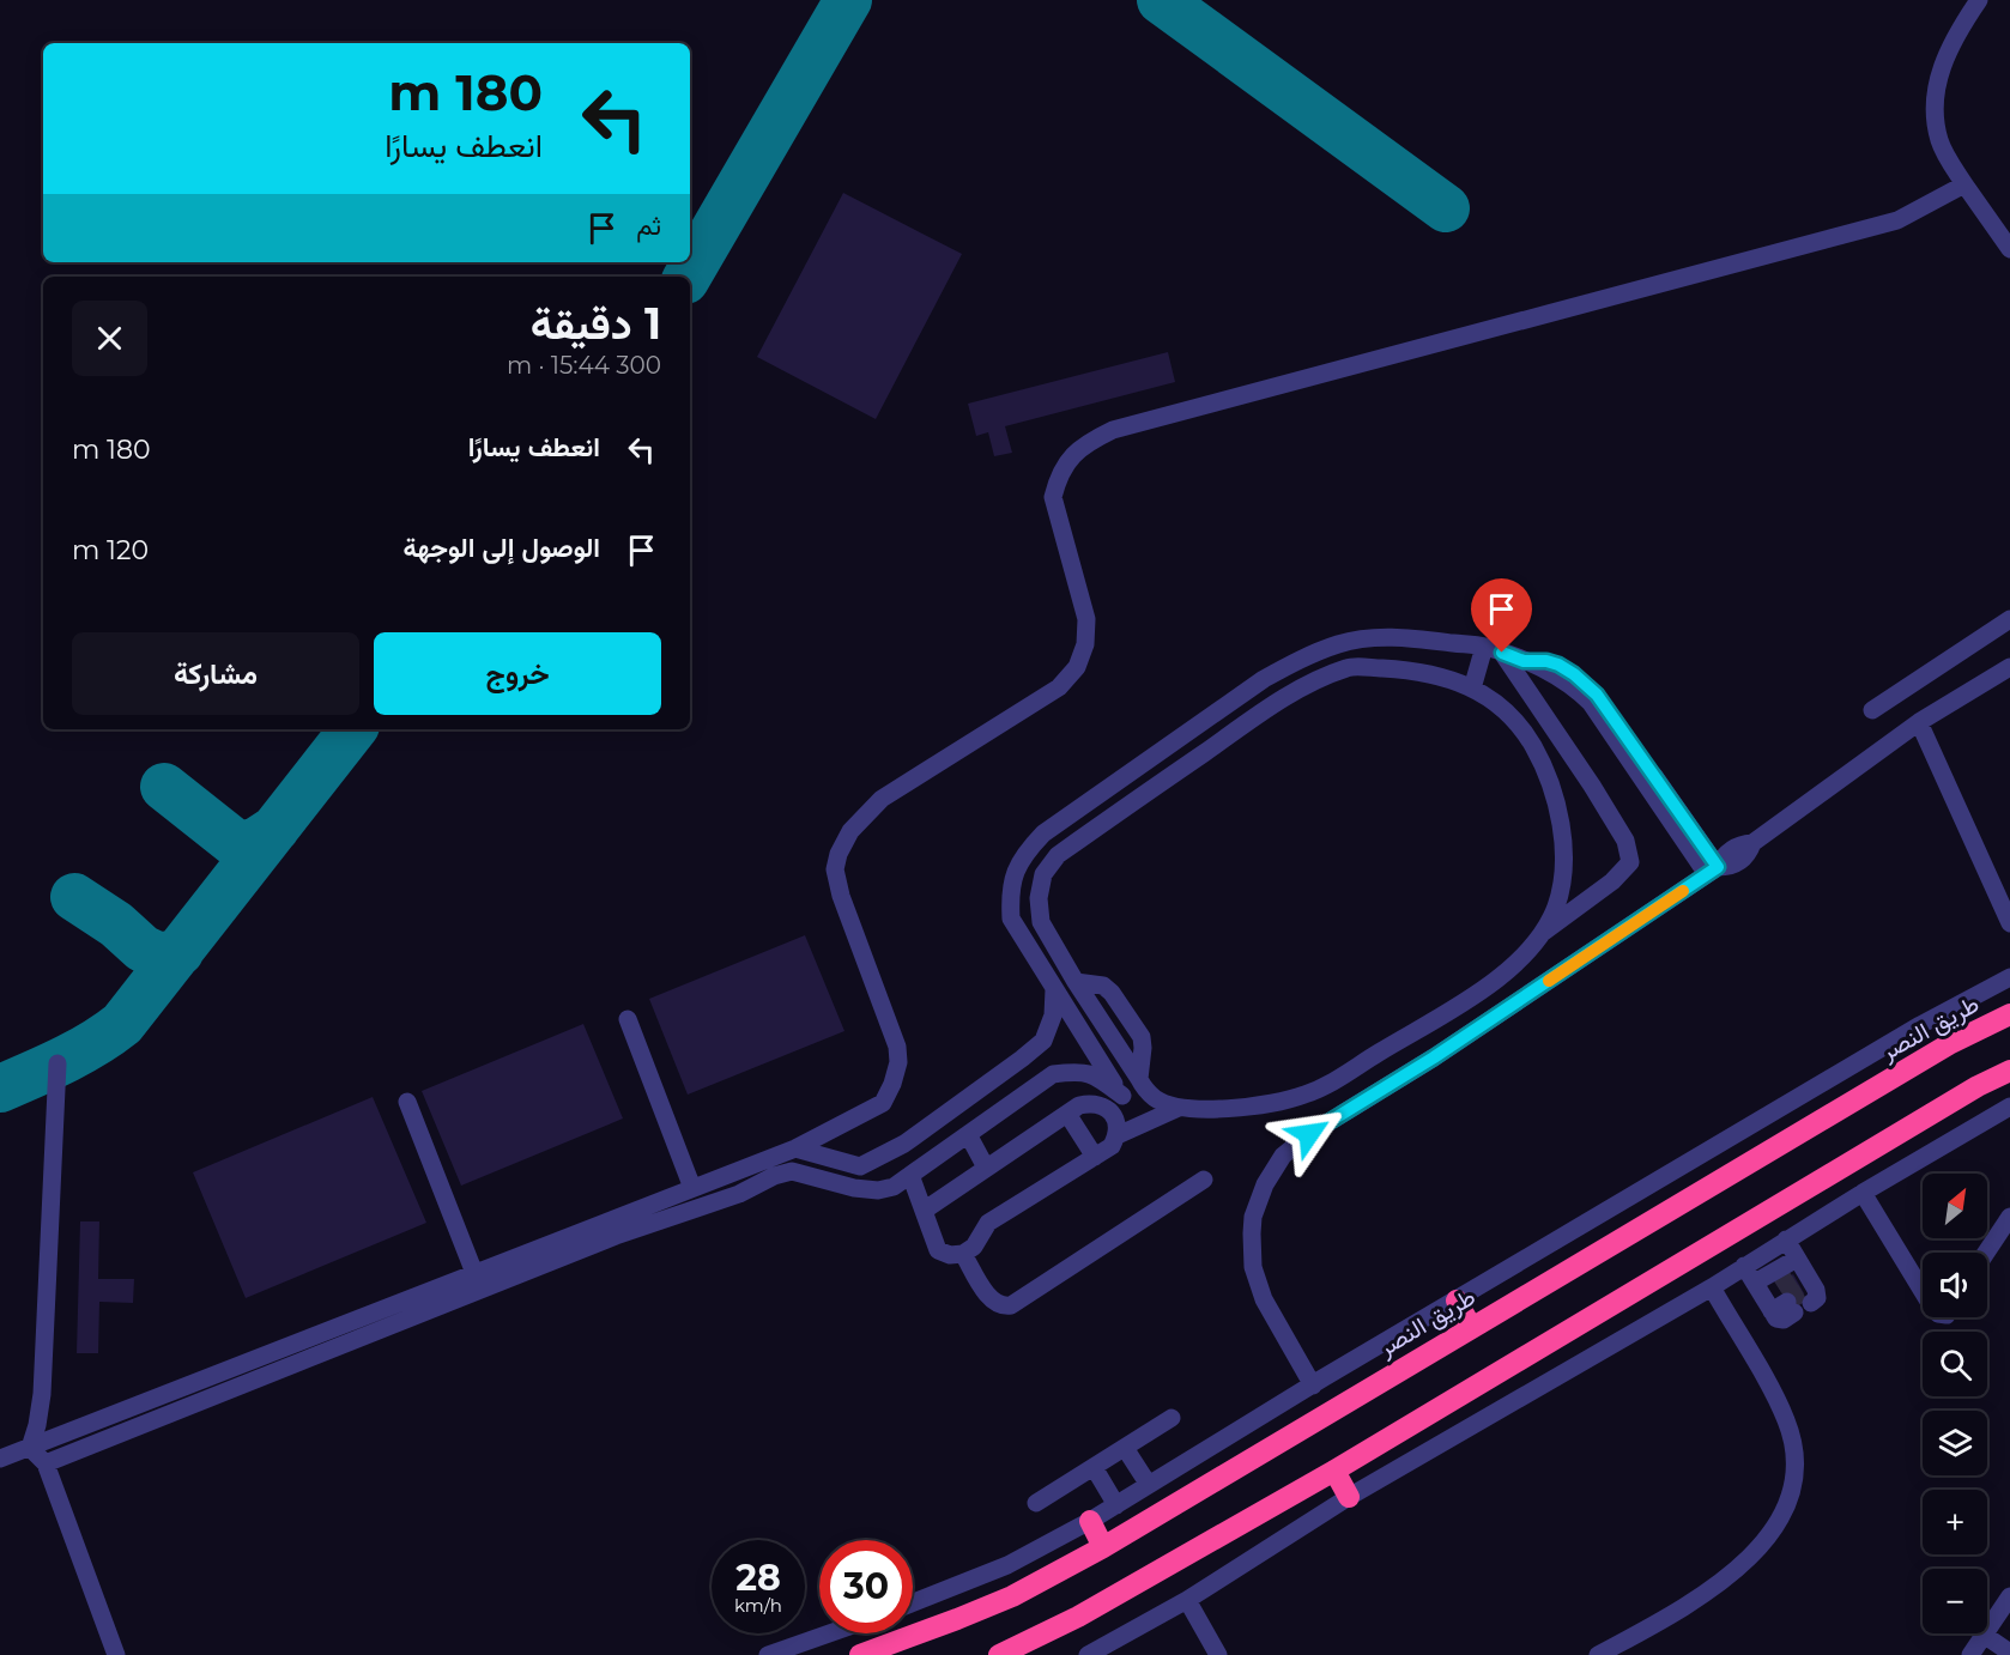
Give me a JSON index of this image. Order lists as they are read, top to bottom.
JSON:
{
  "streets": {
    "highway": ["طريق النصر"]
  },
  "north": "top right",
  "page": {
    "turn": ["180 m", "انعطف يسارًا"],
    "then": "ثم",
    "heading": ["1 دقيقة", "300 m · 15:44"],
    "list": [
      {
        "name": "انعطف يسارًا",
        "value": "180 m"
      },
      {
        "name": "الوصول إلى الوجهة",
        "value": "120 m"
      }
    ],
    "buttons": ["خروج", "مشاركة"],
    "map_buttons": ["+", "−"],
    "speed": "28 km/h",
    "limit": "30"
  }
}
